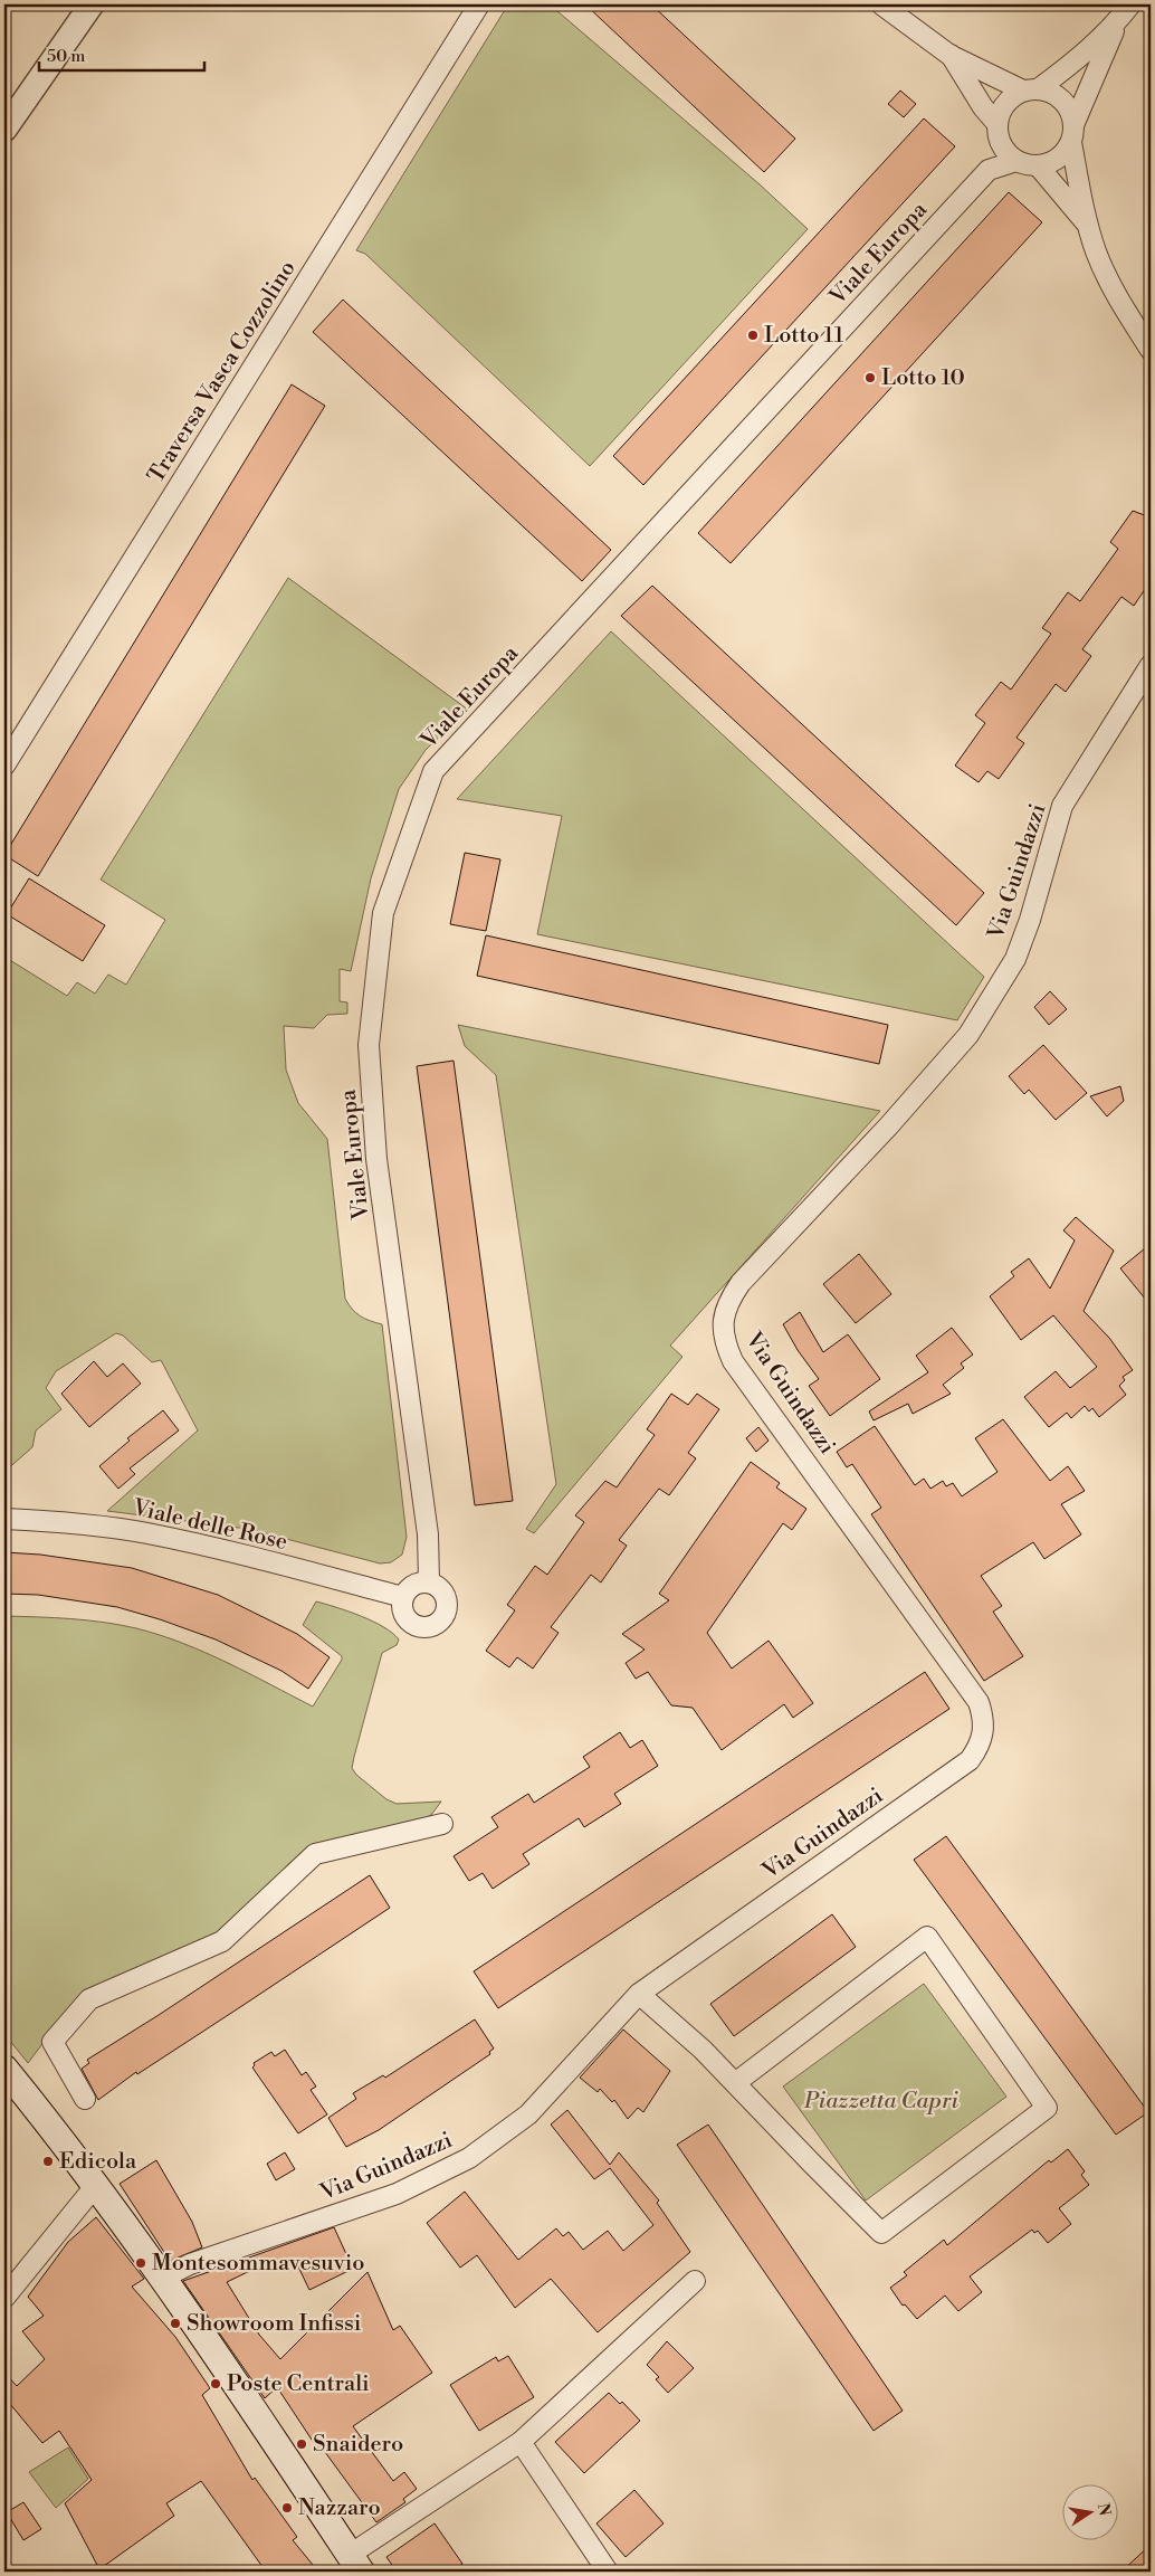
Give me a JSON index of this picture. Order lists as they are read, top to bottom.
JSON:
{
  "streets": {
    "street": [
      "Viale Europa",
      "Traversa Vasca Cozzolino",
      "Via Guindazzi",
      "Viale delle Rose"
    ]
  },
  "crossings": [
    ["Viale Europa", "Viale delle Rose"]
  ],
  "parks": ["Piazzetta Capri"],
  "places": [
    "Lotto 11",
    "Lotto 10",
    "Edicola",
    "Montesommavesuvio",
    "Showroom Infissi",
    "Poste Centrali",
    "Snaidero",
    "Nazzaro"
  ],
  "scale_bar": "50 m",
  "north": "right"
}
